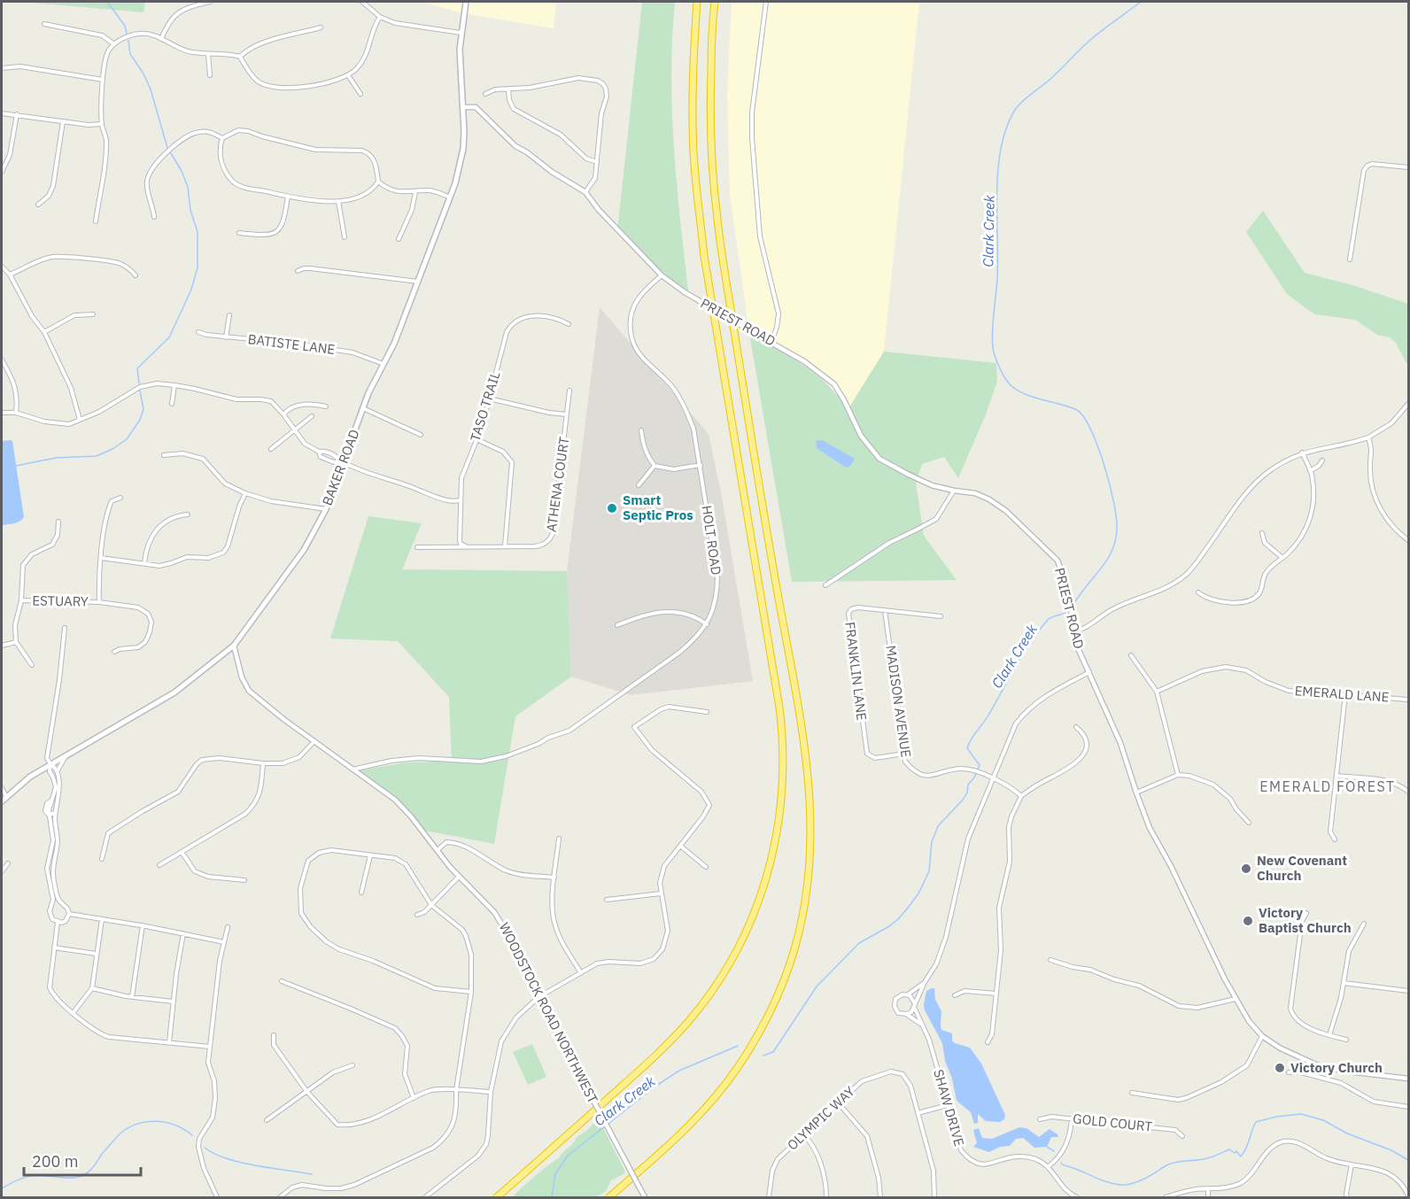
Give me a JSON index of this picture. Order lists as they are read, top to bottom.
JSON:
{
  "streets": {
    "main road": ["BAKER ROAD"],
    "street": [
      "PRIEST ROAD",
      "BATISTE LANE",
      "TASO TRAIL",
      "ATHENA COURT",
      "HOLT ROAD",
      "ESTUARY",
      "FRANKLIN LANE",
      "EMERALD LANE",
      "MADISON AVENUE",
      "WOODSTOCK ROAD NORTHWEST",
      "SHAW DRIVE",
      "OLYMPIC WAY",
      "GOLD COURT"
    ]
  },
  "crossings": [
    ["PRIEST ROAD", "BAKER ROAD"],
    ["PRIEST ROAD", "HOLT ROAD"],
    ["BATISTE LANE", "BAKER ROAD"],
    ["TASO TRAIL", "ATHENA COURT"],
    ["BAKER ROAD", "WOODSTOCK ROAD NORTHWEST"],
    ["HOLT ROAD", "WOODSTOCK ROAD NORTHWEST"],
    ["FRANKLIN LANE", "MADISON AVENUE"]
  ],
  "districts": ["EMERALD FOREST"],
  "water": ["Clark Creek"],
  "places": [
    "Smart Septic Pros",
    "New Covenant Church",
    "Victory Baptist Church",
    "Victory Church"
  ],
  "scale_bar": "200 m"
}
